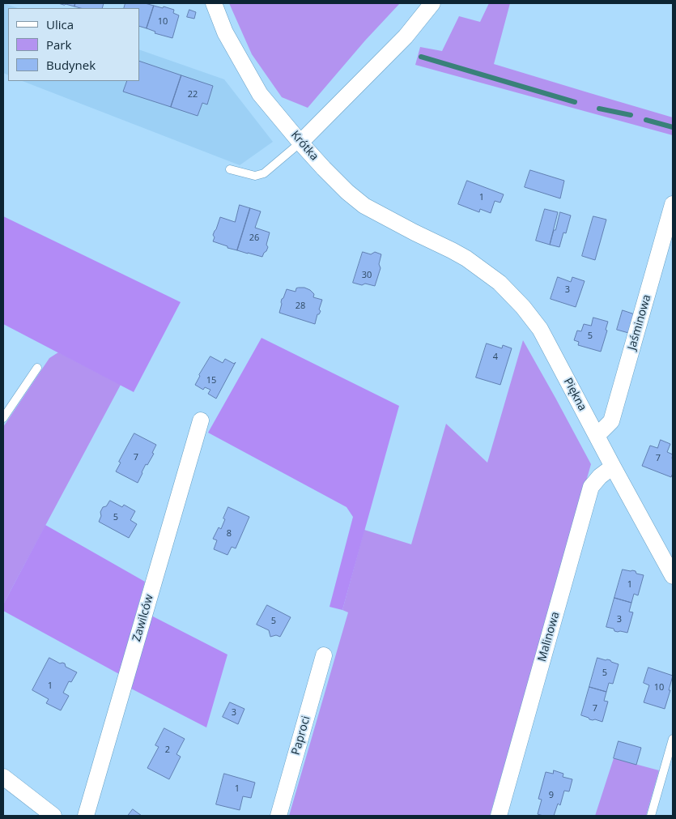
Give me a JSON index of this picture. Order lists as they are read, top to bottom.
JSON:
{
  "streets": {
    "street": [
      "Krótka",
      "Jaśminowa",
      "Piękna",
      "Zawilców",
      "Malinowa",
      "Paproci"
    ]
  },
  "crossings": [
    ["Krótka", "Piękna"],
    ["Jaśminowa", "Piękna"],
    ["Piękna", "Malinowa"]
  ],
  "house_numbers": [
    "10",
    "22",
    "1",
    "26",
    "30",
    "3",
    "28",
    "5",
    "4",
    "15",
    "7",
    "7",
    "5",
    "8",
    "1",
    "3",
    "5",
    "5",
    "1",
    "10",
    "7",
    "3",
    "2",
    "1",
    "9"
  ],
  "legend": ["Ulica", "Park", "Budynek"]
}
